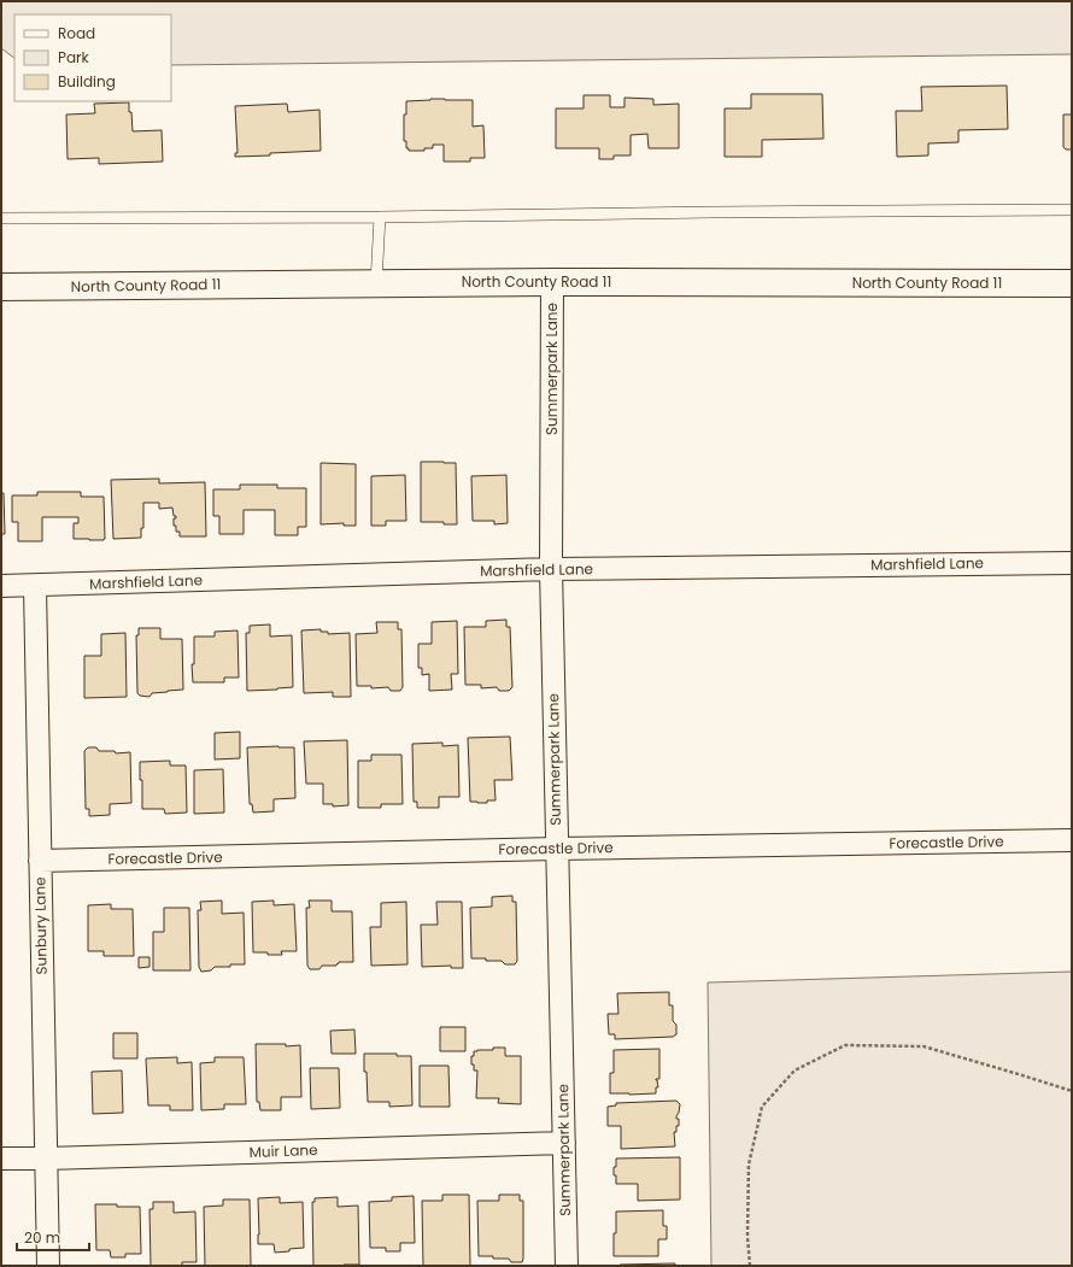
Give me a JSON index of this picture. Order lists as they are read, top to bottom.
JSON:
{
  "streets": {
    "main road": ["North County Road 11"],
    "street": [
      "Summerpark Lane",
      "Marshfield Lane",
      "Forecastle Drive",
      "Sunbury Lane",
      "Muir Lane"
    ]
  },
  "crossings": [
    ["North County Road 11", "Summerpark Lane"],
    ["Summerpark Lane", "Marshfield Lane"],
    ["Summerpark Lane", "Forecastle Drive"],
    ["Summerpark Lane", "Muir Lane"],
    ["Marshfield Lane", "Sunbury Lane"],
    ["Forecastle Drive", "Sunbury Lane"],
    ["Sunbury Lane", "Muir Lane"]
  ],
  "legend": ["Road", "Park", "Building"],
  "scale_bar": "20 m"
}
